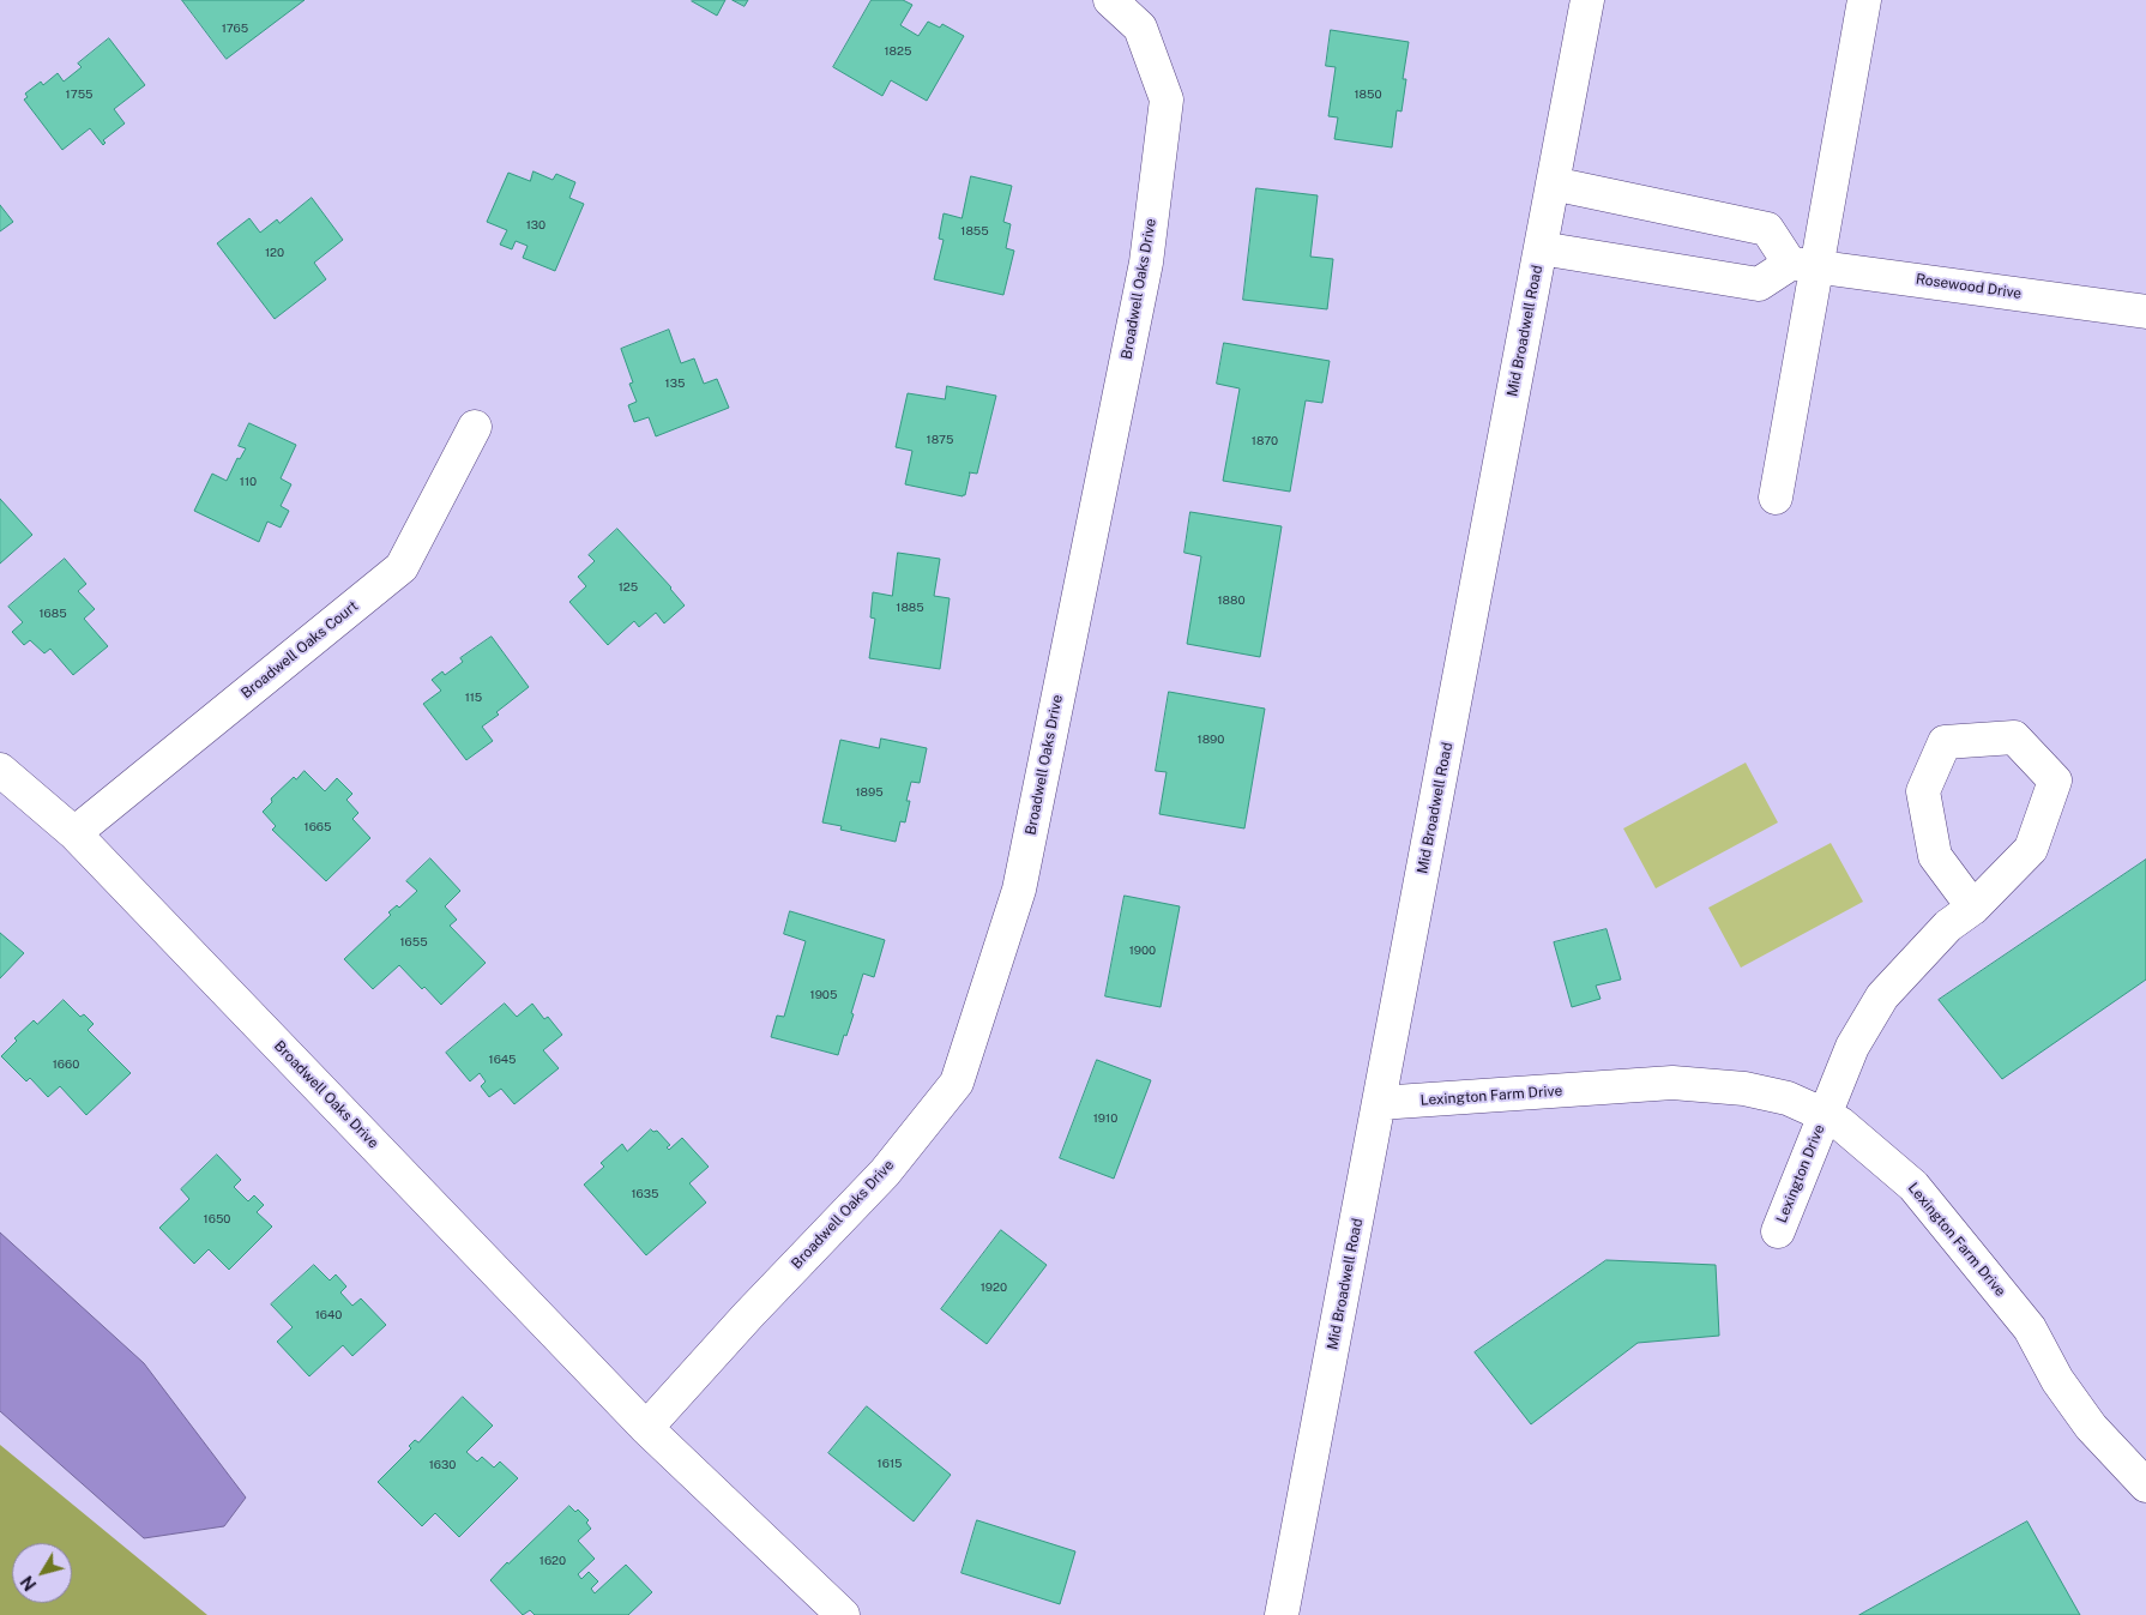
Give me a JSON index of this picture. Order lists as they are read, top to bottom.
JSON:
{
  "streets": {
    "street": [
      "Rosewood Drive",
      "Broadwell Oaks Drive",
      "Mid Broadwell Road",
      "Broadwell Oaks Court",
      "Lexington Farm Drive",
      "Lexington Drive"
    ]
  },
  "crossings": [
    ["Broadwell Oaks Drive", "Broadwell Oaks Court"],
    ["Mid Broadwell Road", "Lexington Farm Drive"],
    ["Lexington Farm Drive", "Lexington Drive"]
  ],
  "house_numbers": [
    "1765",
    "1825",
    "1755",
    "1850",
    "130",
    "1855",
    "120",
    "135",
    "1875",
    "1870",
    "110",
    "125",
    "1880",
    "1885",
    "1685",
    "115",
    "1890",
    "1895",
    "1665",
    "1655",
    "1900",
    "1905",
    "1645",
    "1660",
    "1910",
    "1635",
    "1650",
    "1920",
    "1640",
    "1615",
    "1630",
    "1620"
  ],
  "north": "bottom left"
}
